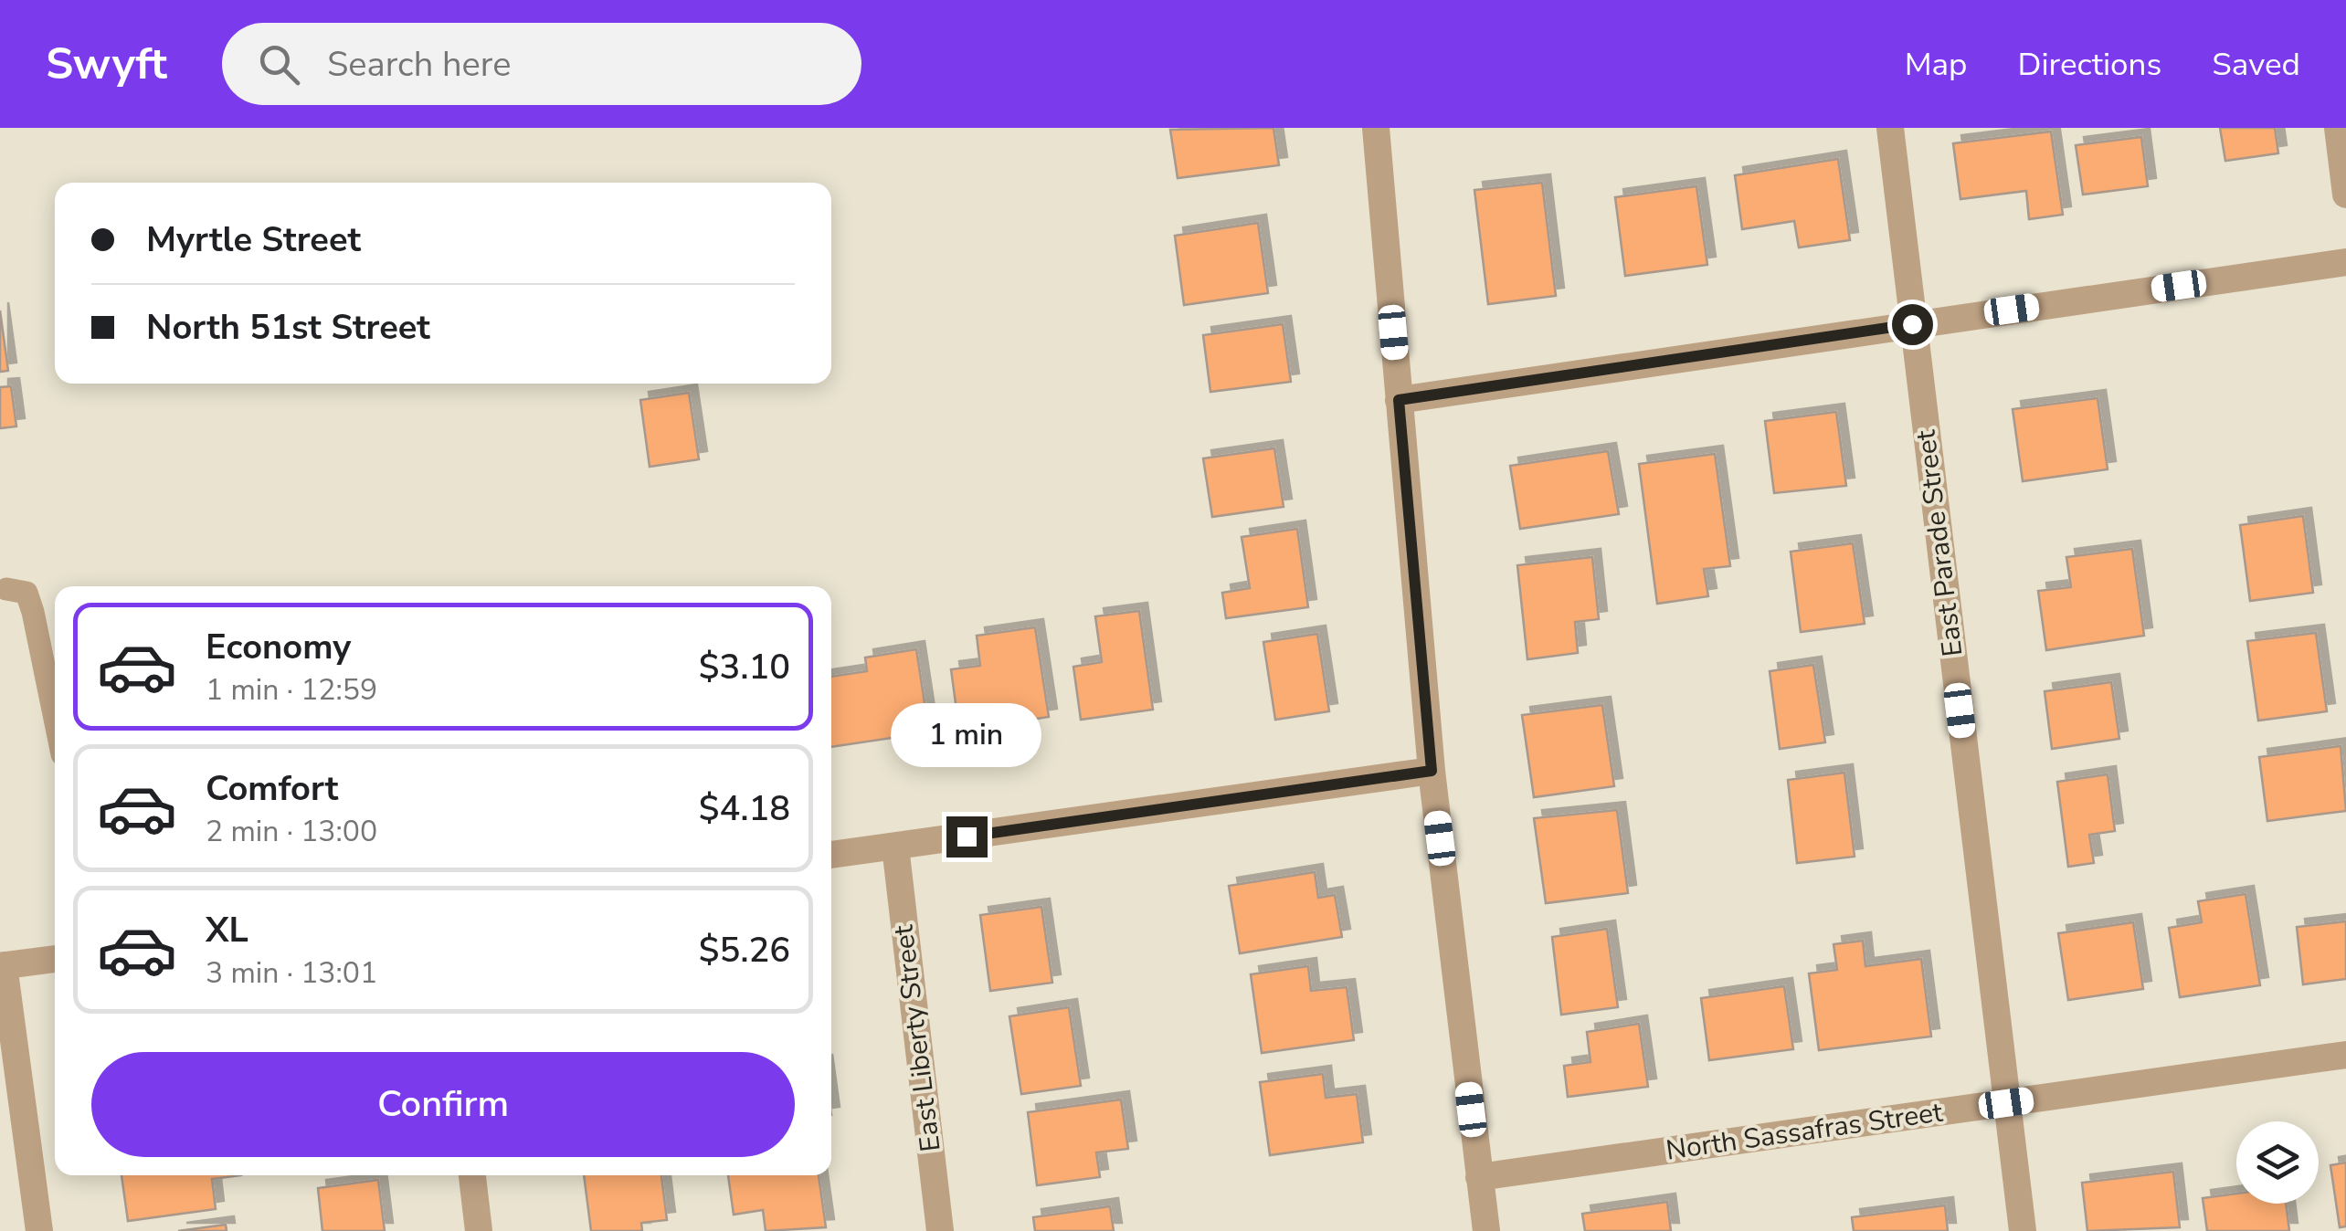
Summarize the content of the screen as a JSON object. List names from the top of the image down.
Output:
{
  "streets": {
    "street": ["East Parade Street", "East Liberty Street", "North Sassafras Street"]
  },
  "crossings": [
    ["East Parade Street", "North Sassafras Street"]
  ],
  "page": {
    "header": "Swyft",
    "search": "Search here",
    "nav": ["Map", "Directions", "Saved"],
    "banner": ["Myrtle Street", "North 51st Street"],
    "list": [
      {
        "name": "Economy",
        "note": "1 min · 12:59",
        "value": "$3.10"
      },
      {
        "name": "Comfort",
        "note": "2 min · 13:00",
        "value": "$4.18"
      },
      {
        "name": "XL",
        "note": "3 min · 13:01",
        "value": "$5.26"
      }
    ],
    "bubble": "1 min",
    "buttons": "Confirm"
  }
}
